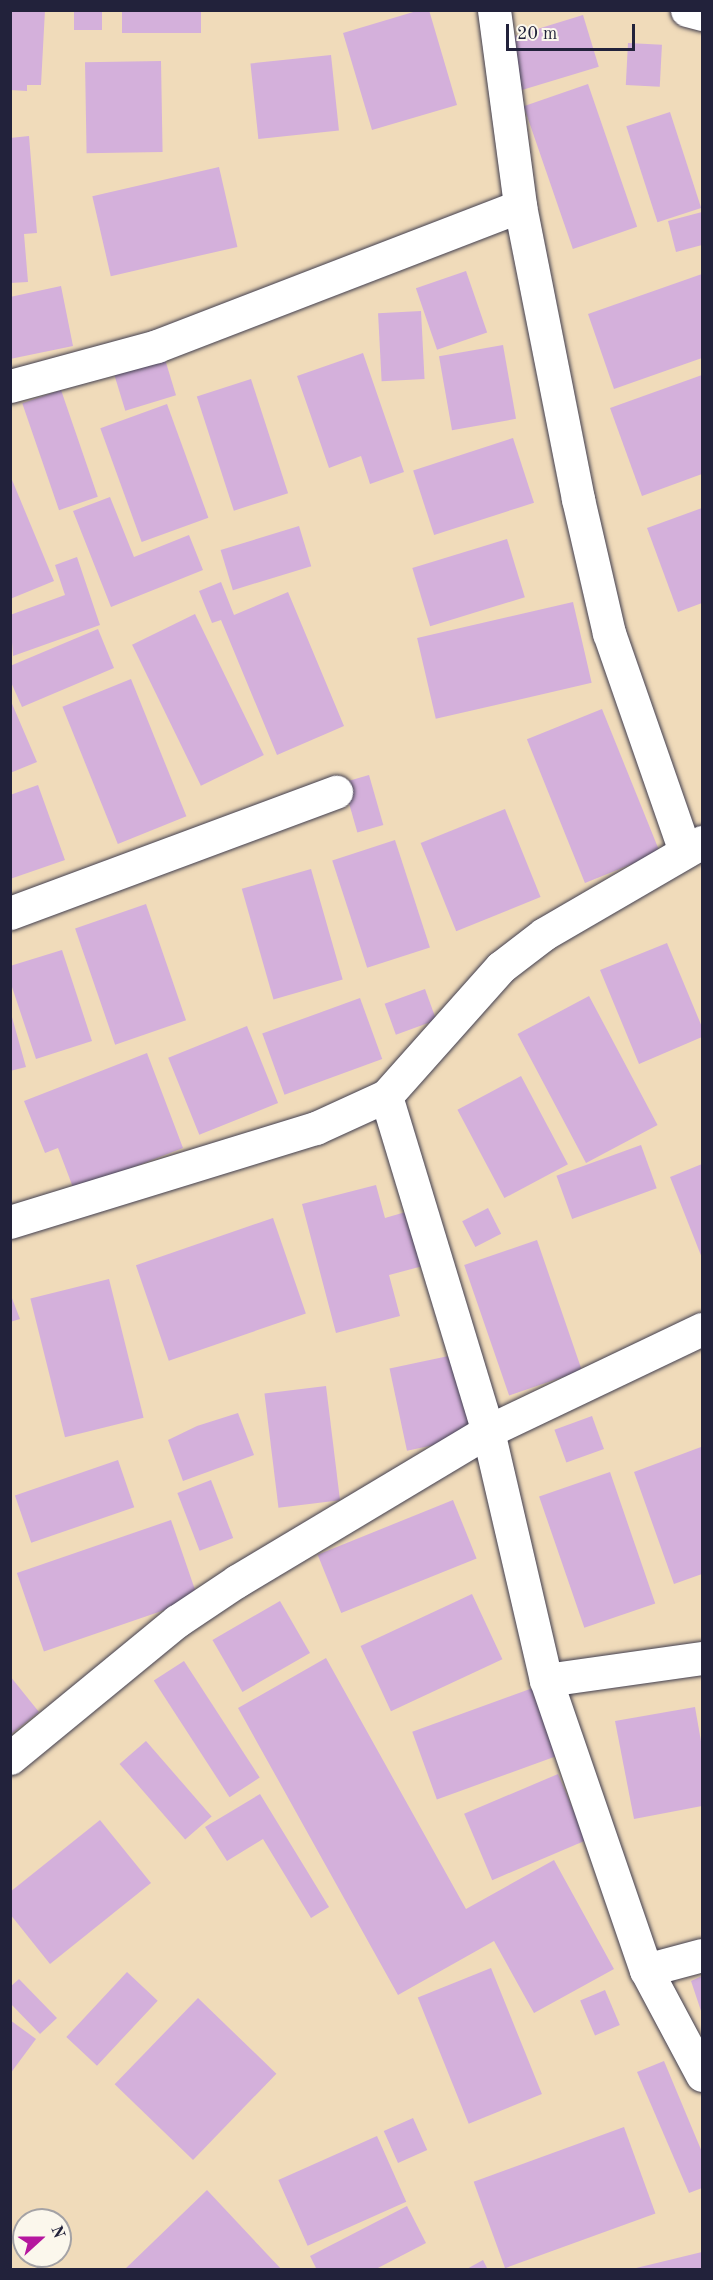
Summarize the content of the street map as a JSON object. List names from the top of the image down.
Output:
{
  "scale_bar": "20 m",
  "north": "right"
}
